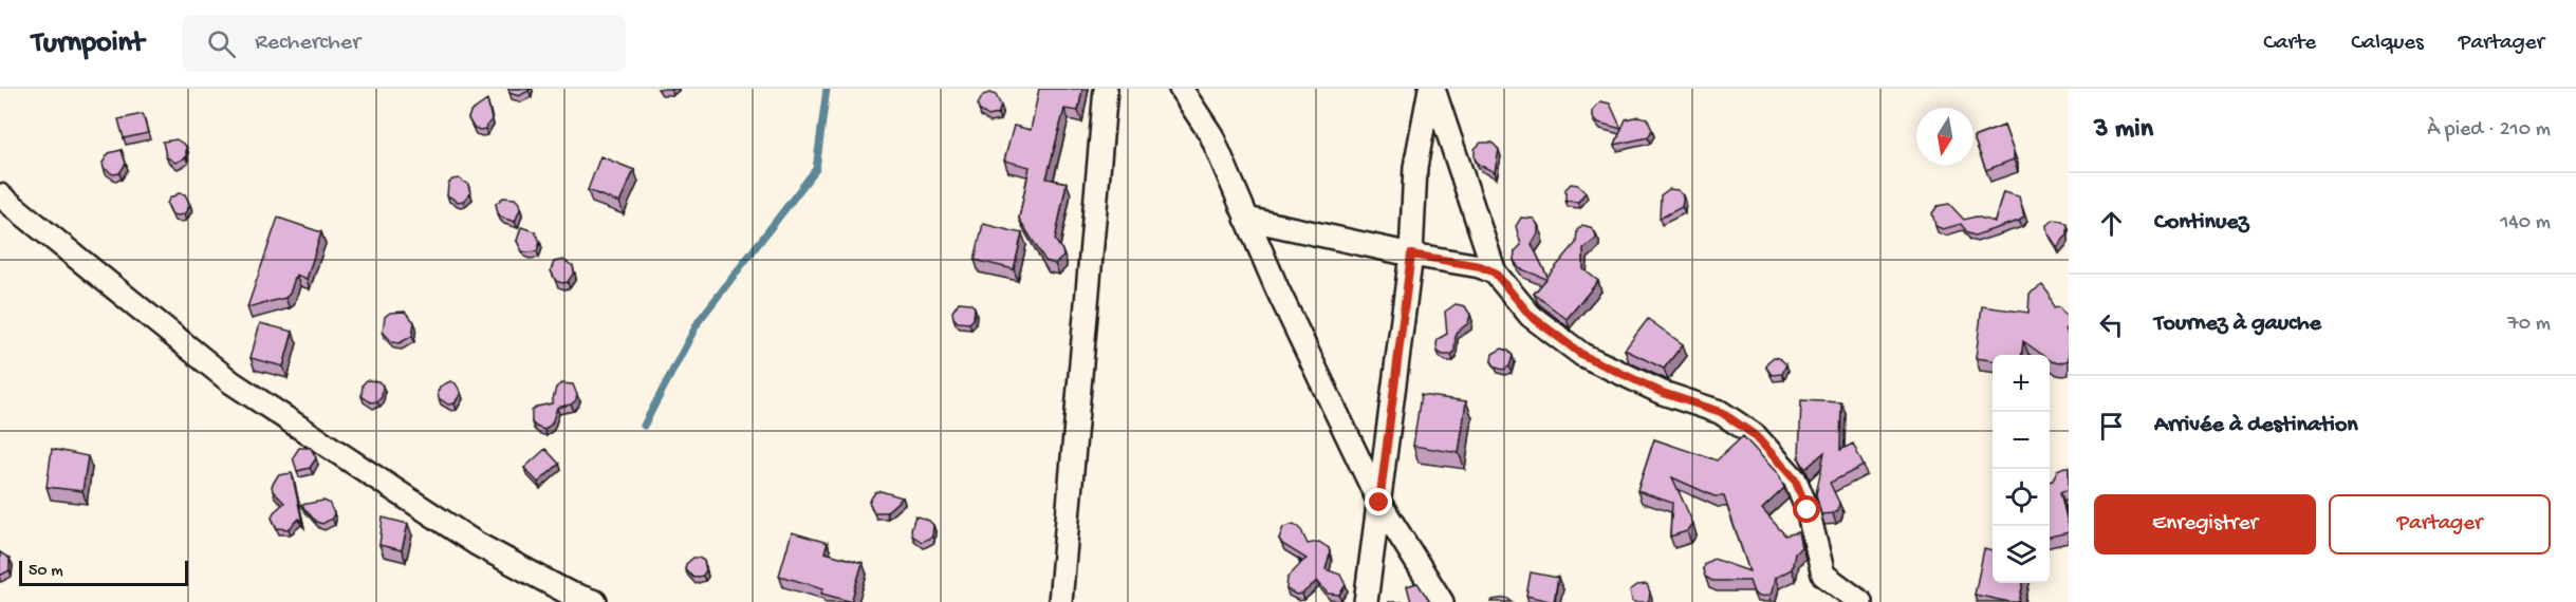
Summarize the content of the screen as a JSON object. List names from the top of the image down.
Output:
{
  "scale_bar": "50 m",
  "north": "bottom",
  "page": {
    "header": "Turnpoint",
    "search": "Rechercher",
    "nav": ["Carte", "Calques", "Partager"],
    "heading": ["3 min", "À pied · 210 m"],
    "list": [
      ["Continuez", "140 m"],
      ["Tournez à gauche", "70 m"],
      "Arrivée à destination"
    ],
    "map_buttons": ["+", "−"],
    "buttons": ["Enregistrer", "Partager"],
    "scale": "50 m"
  }
}
